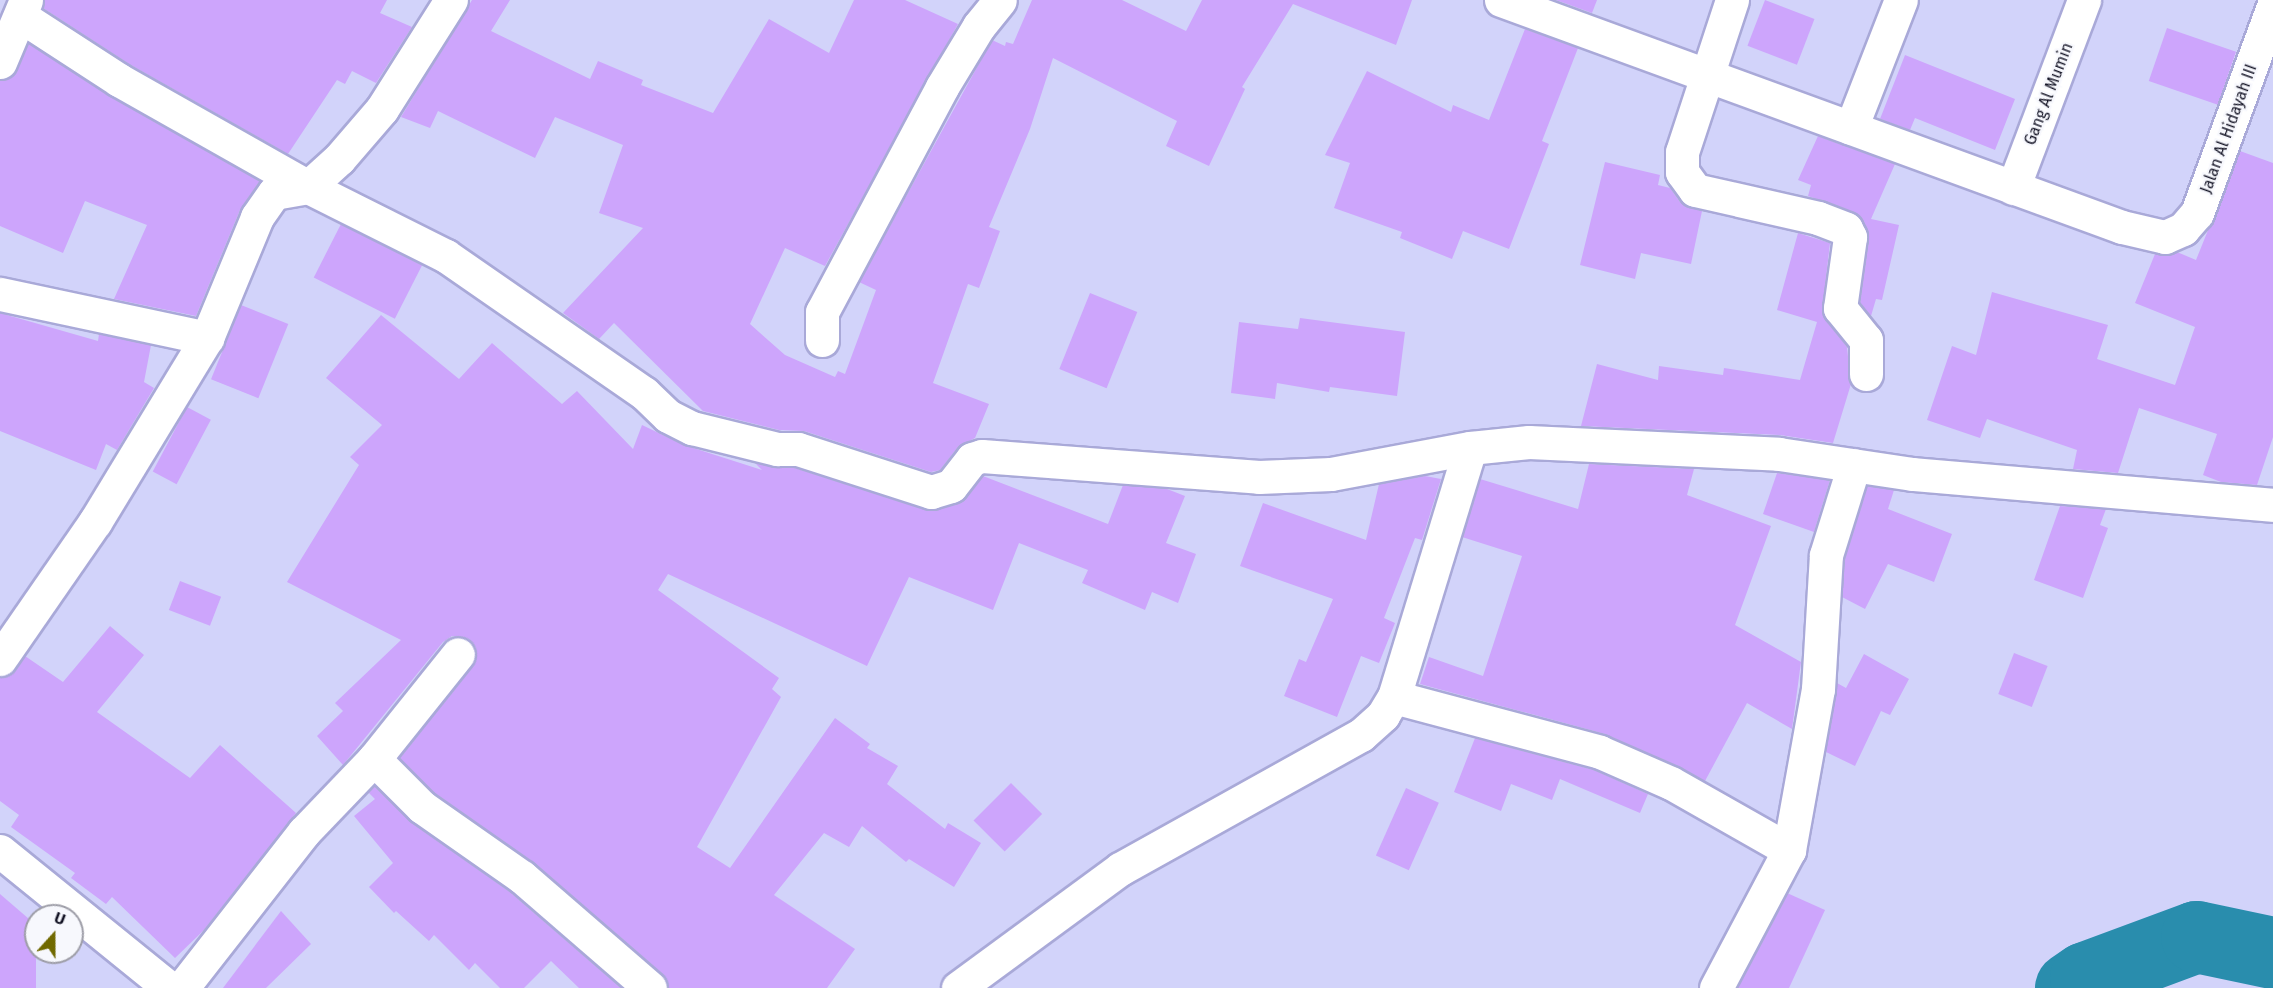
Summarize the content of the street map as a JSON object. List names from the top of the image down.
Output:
{
  "streets": {
    "street": ["Gang Al Mumin", "Jalan Al Hidayah III"]
  },
  "crossings": [
    ["Gang Al Mumin", "Jalan Al Hidayah III"]
  ],
  "north": "top"
}
